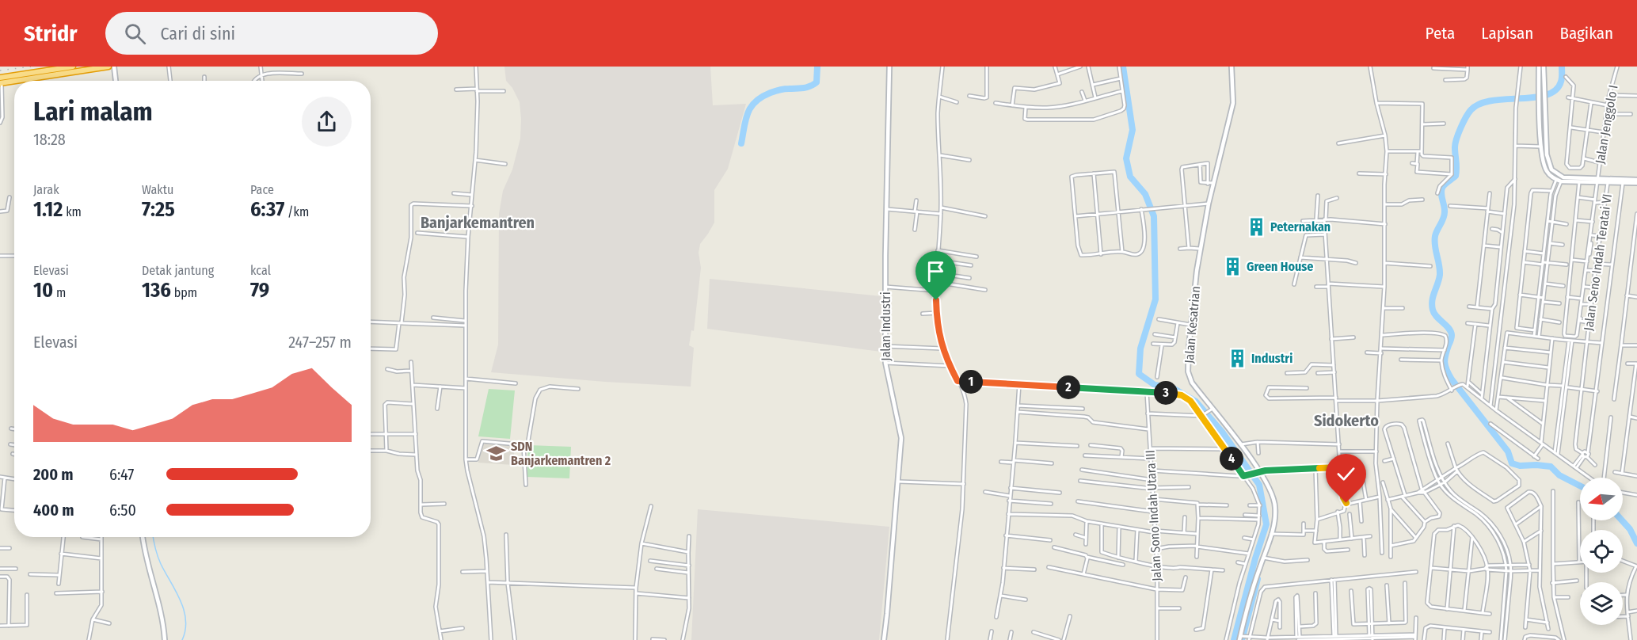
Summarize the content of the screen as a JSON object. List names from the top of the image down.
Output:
{
  "streets": {
    "street": [
      "Jalan Jenggolo I",
      "Jalan Seno Indah Teratai VI",
      "Jalan Kesatrian",
      "Jalan Industri",
      "Jalan Sono Indah Utara III"
    ]
  },
  "districts": ["Banjarkemantren", "Sidokerto"],
  "places": {
    "building": ["Peternakan", "Green House", "Industri"],
    "school or university": ["SDN Banjarkemantren 2"]
  },
  "north": "left",
  "page": {
    "header": "Stridr",
    "search": "Cari di sini",
    "nav": ["Peta", "Lapisan", "Bagikan"],
    "heading": ["Lari malam", "18:28"],
    "stats": [
      ["Jarak", "1.12 km"],
      ["Waktu", "7:25"],
      ["Pace", "6:37 /km"],
      ["Elevasi", "10 m"],
      ["Detak jantung", "136 bpm"],
      ["kcal", "79"]
    ],
    "chart": ["Elevasi", "247–257 m"],
    "pins": [
      "1",
      "2",
      "3",
      "4"
    ],
    "list": [
      {
        "name": "200 m",
        "note": "6:47"
      },
      {
        "name": "400 m",
        "note": "6:50"
      }
    ]
  }
}
